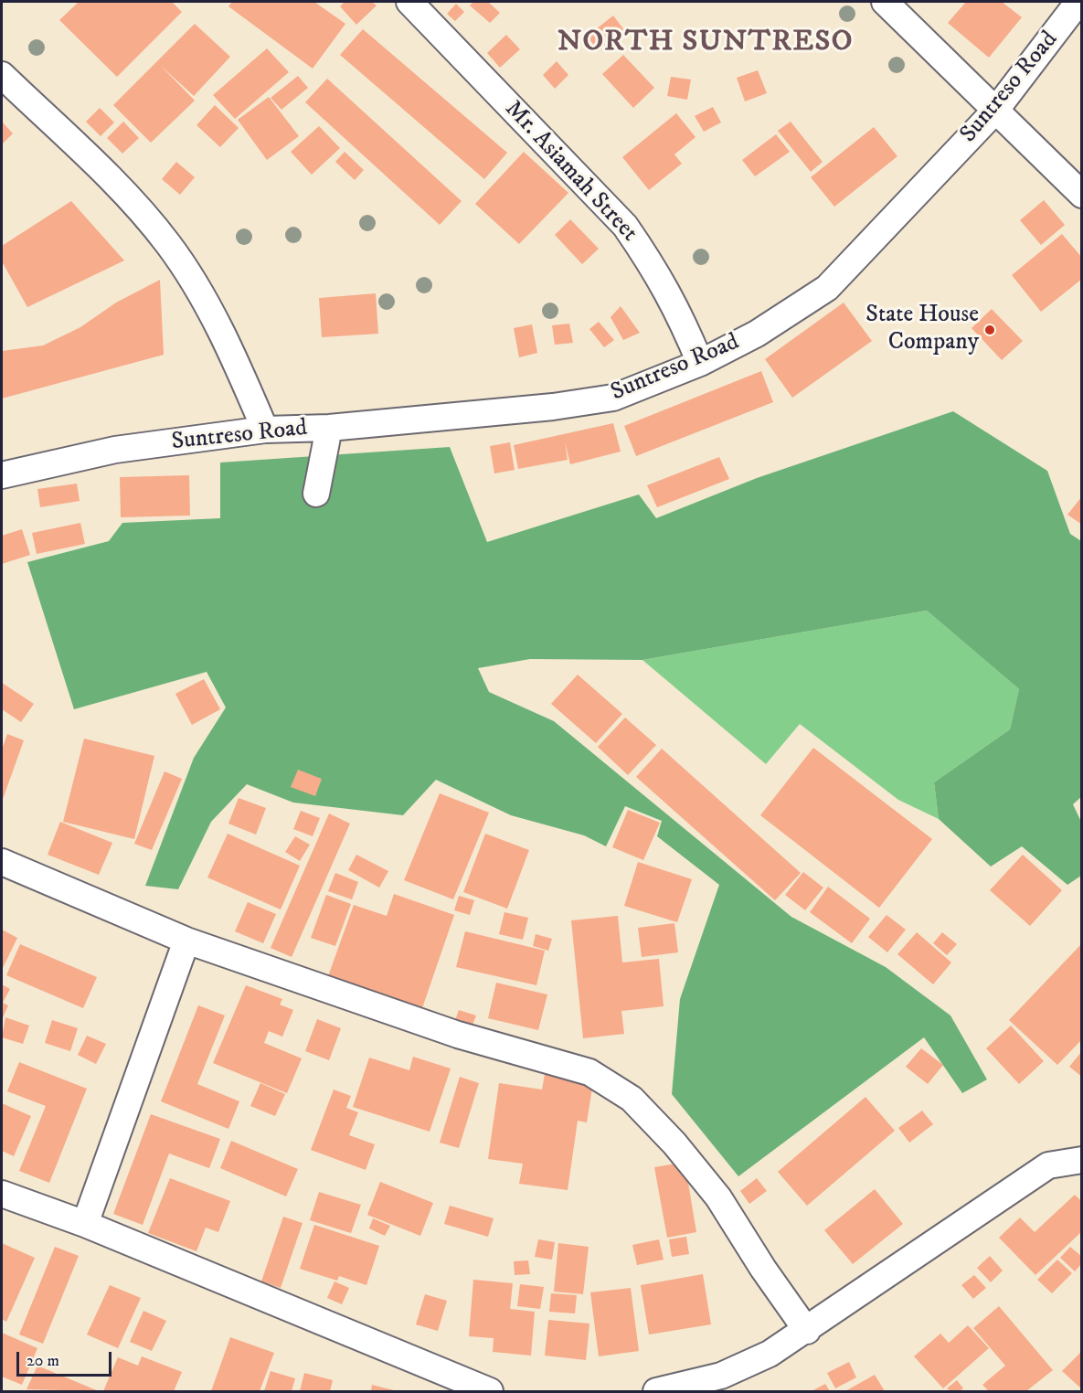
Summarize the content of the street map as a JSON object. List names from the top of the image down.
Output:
{
  "streets": {
    "street": ["Suntreso Road", "Mr. Asiamah Street"]
  },
  "crossings": [
    ["Suntreso Road", "Mr. Asiamah Street"]
  ],
  "districts": ["NORTH SUNTRESO"],
  "places": ["State House Company"],
  "scale_bar": "20 m"
}
